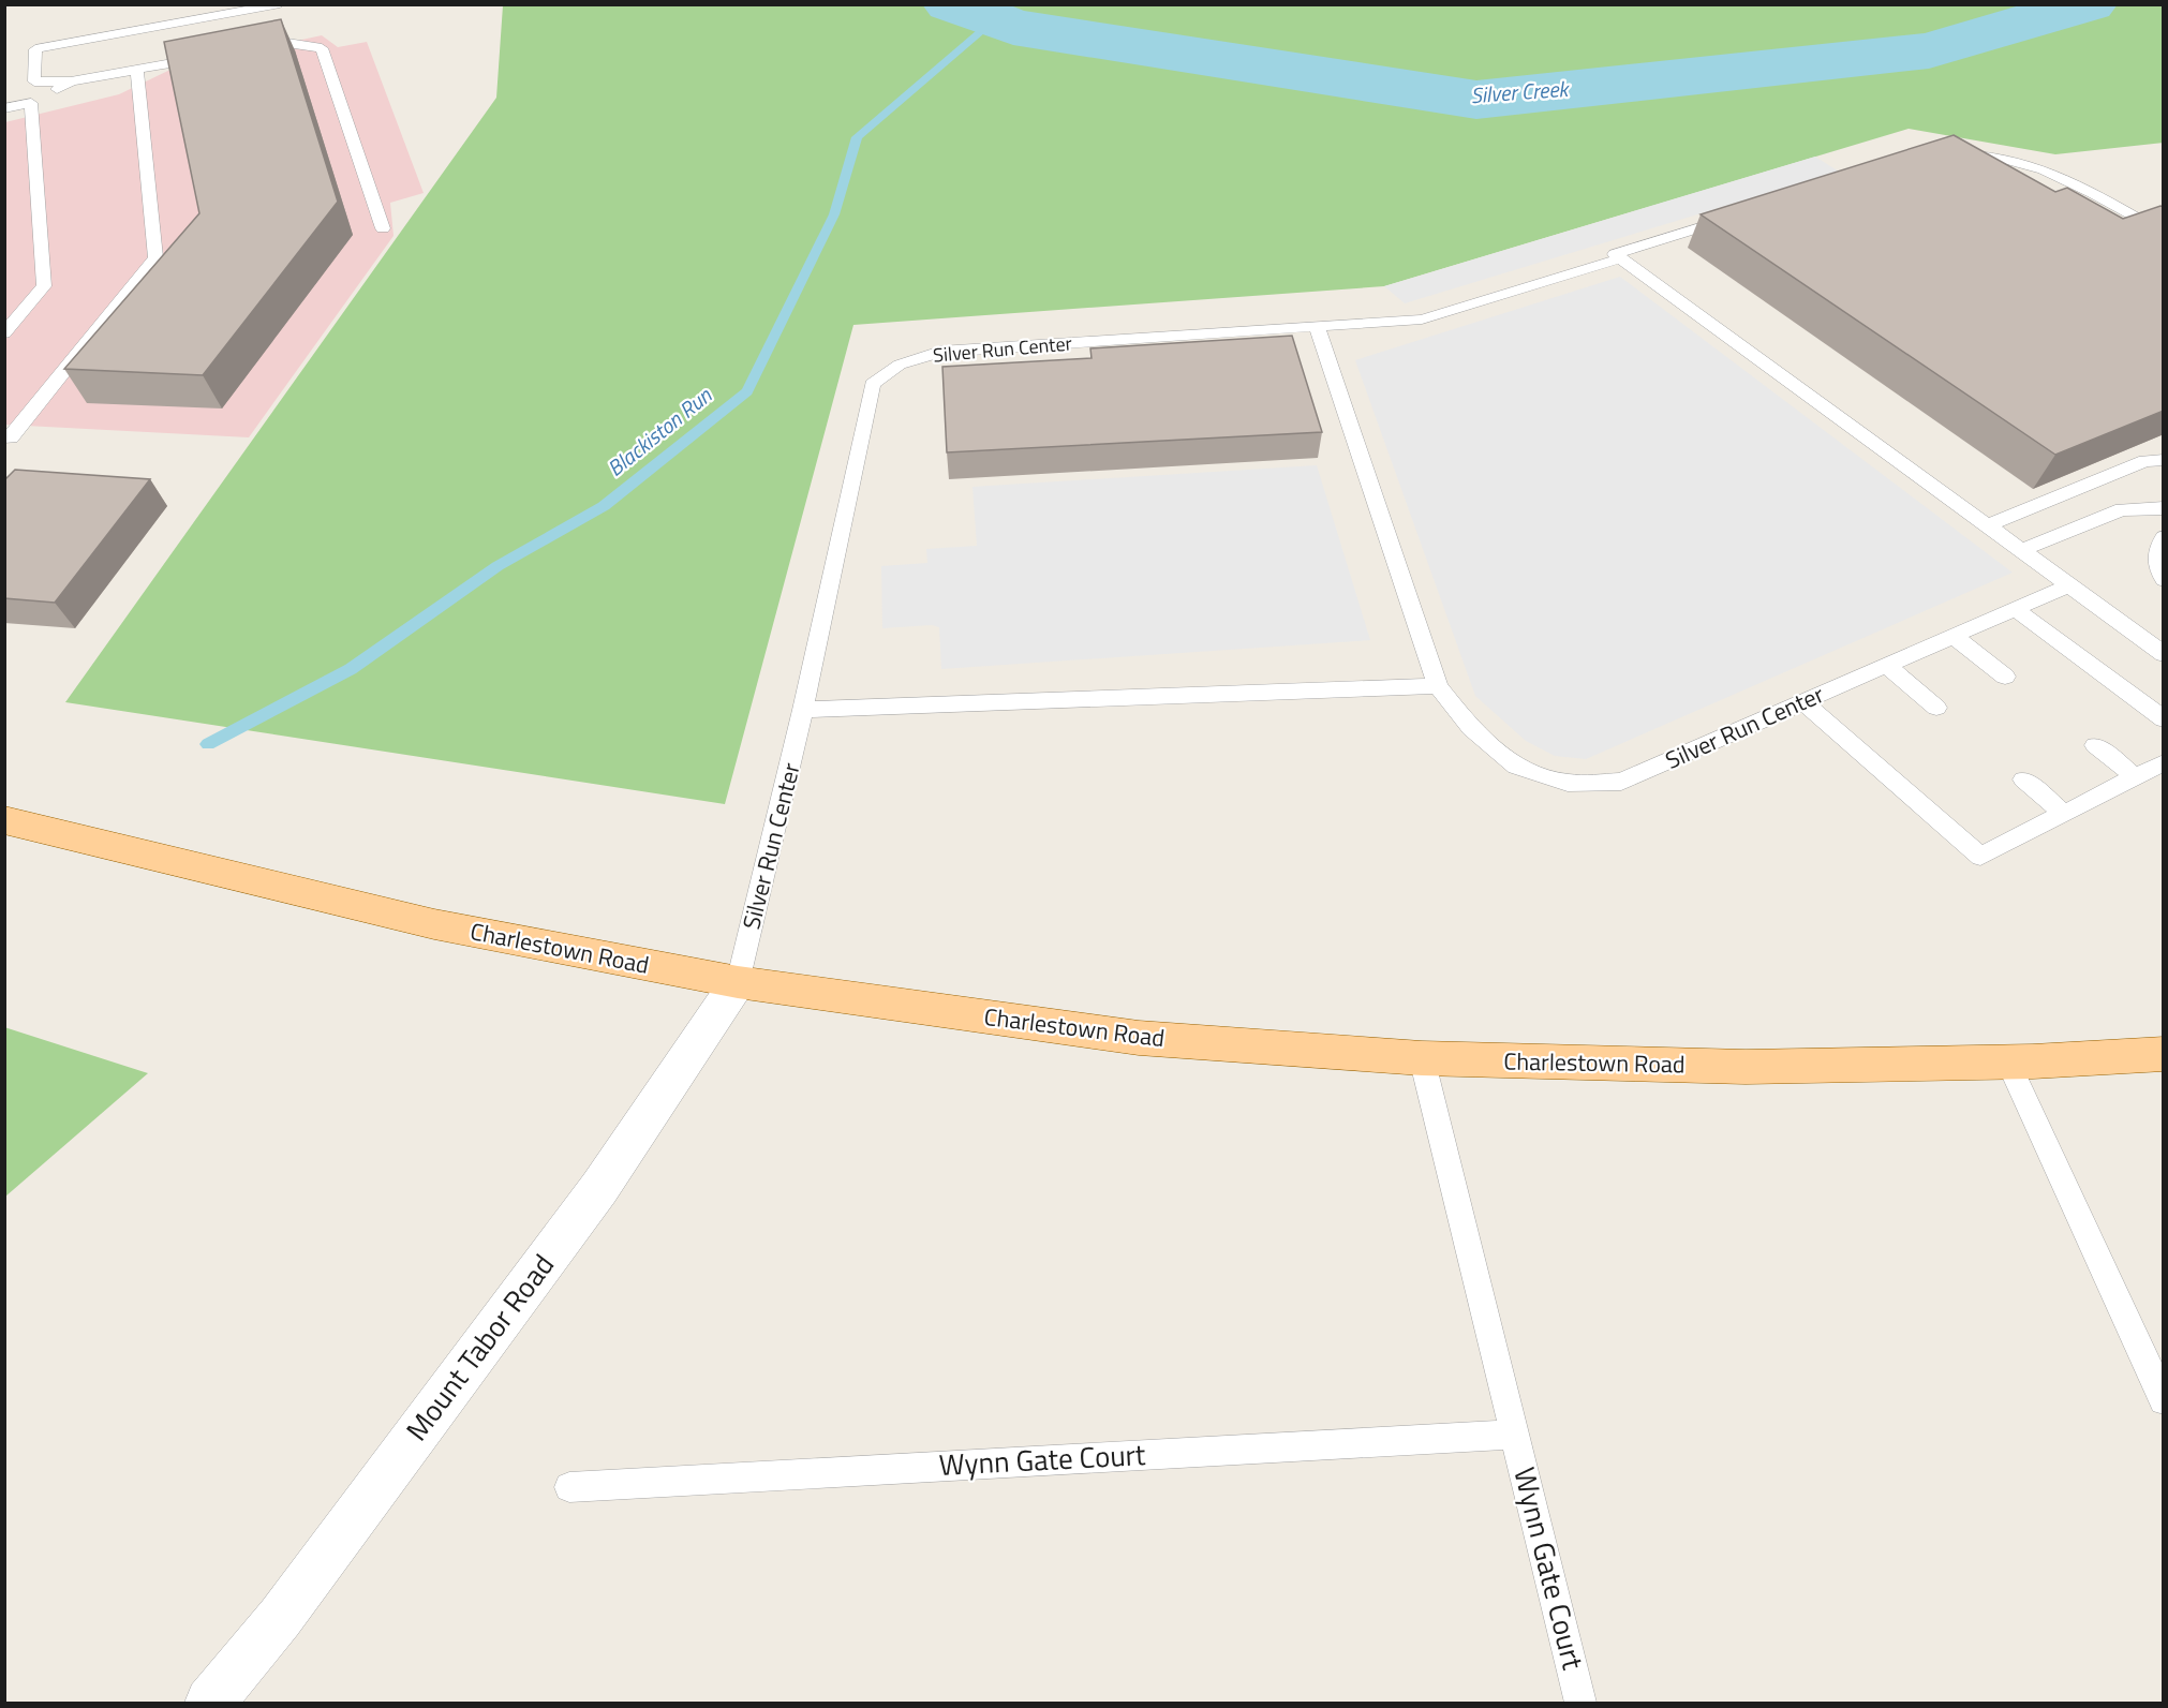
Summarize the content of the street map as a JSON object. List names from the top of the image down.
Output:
{
  "streets": {
    "main road": ["Charlestown Road"],
    "street": ["Mount Tabor Road"],
    "lane": ["Silver Run Center", "Wynn Gate Court"]
  },
  "crossings": [
    ["Silver Run Center", "Charlestown Road"],
    ["Silver Run Center", "Mount Tabor Road"],
    ["Charlestown Road", "Mount Tabor Road"],
    ["Charlestown Road", "Wynn Gate Court"]
  ],
  "water": ["Silver Creek", "Blackiston Run"]
}
